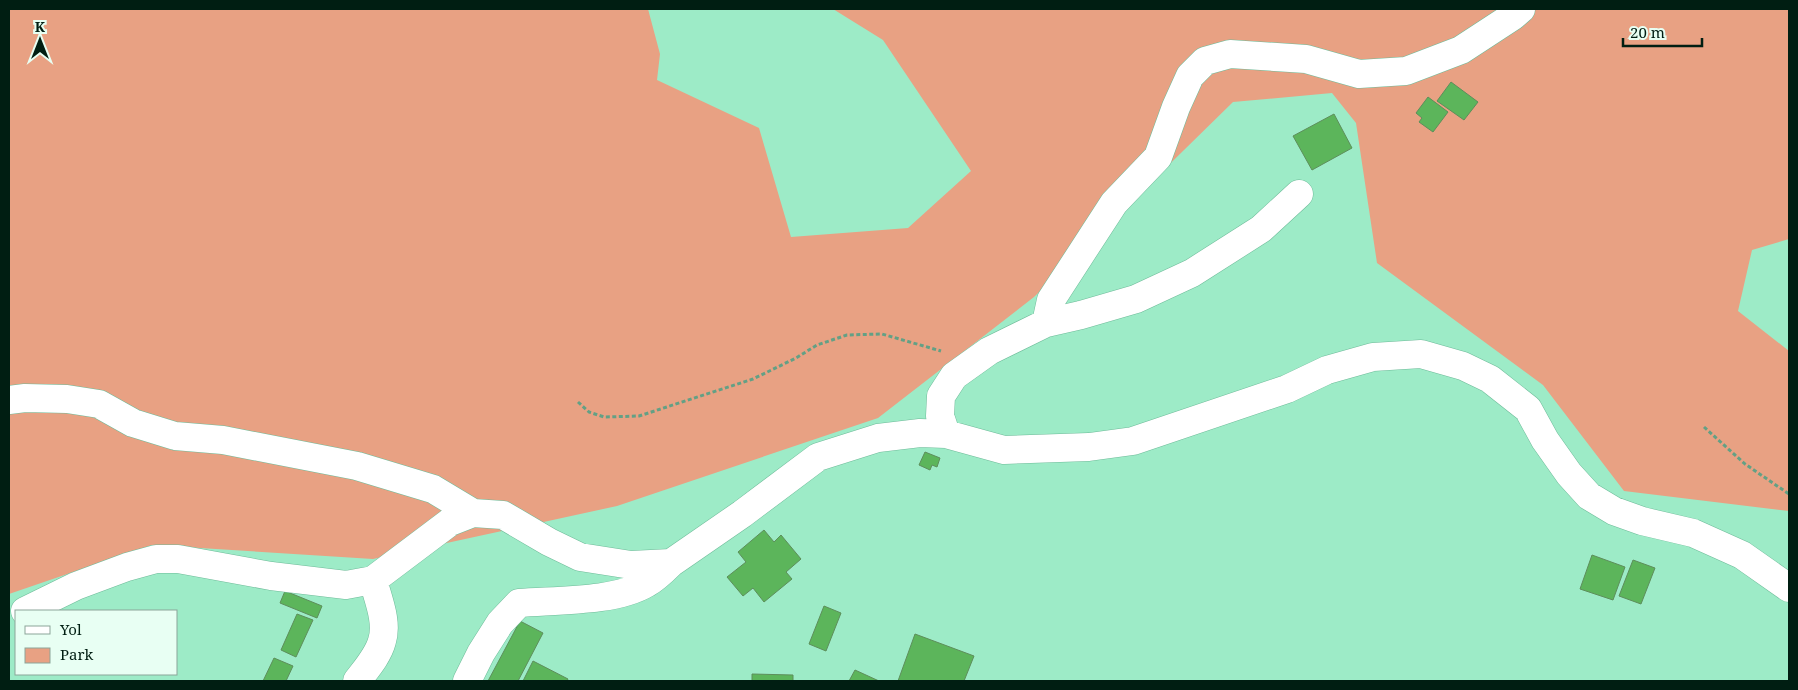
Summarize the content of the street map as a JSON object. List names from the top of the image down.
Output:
{
  "legend": ["Yol", "Park"],
  "scale_bar": "20 m",
  "north": "top"
}
